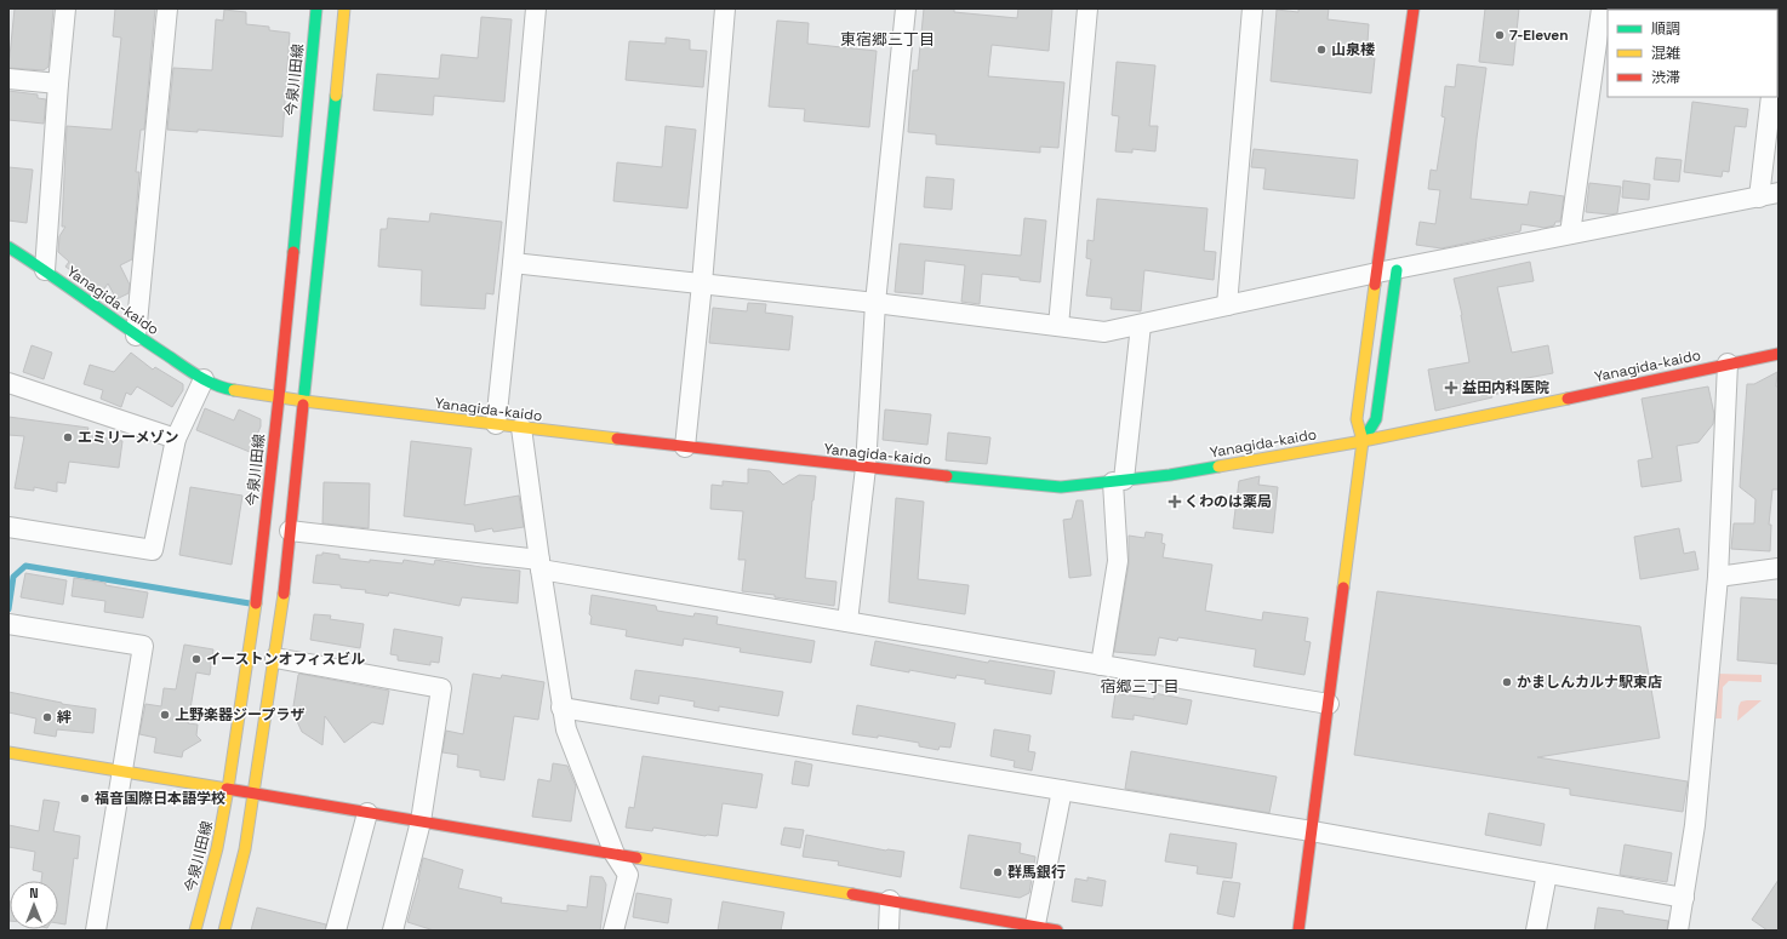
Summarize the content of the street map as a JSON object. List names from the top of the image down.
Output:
{
  "streets": {
    "street": ["今泉川田線", "Yanagida-kaido"]
  },
  "crossings": [
    ["今泉川田線", "Yanagida-kaido"]
  ],
  "districts": ["東宿郷三丁目", "宿郷三丁目"],
  "places": {
    "other": [
      "7-Eleven",
      "山泉楼",
      "エミリーメゾン",
      "イーストンオフィスビル",
      "かましんカルナ駅東店",
      "上野楽器ジープラザ",
      "絆",
      "福音国際日本語学校",
      "群馬銀行"
    ],
    "health": ["益田内科医院", "くわのは薬局"]
  },
  "legend": ["順調", "混雑", "渋滞"],
  "north": "top"
}
